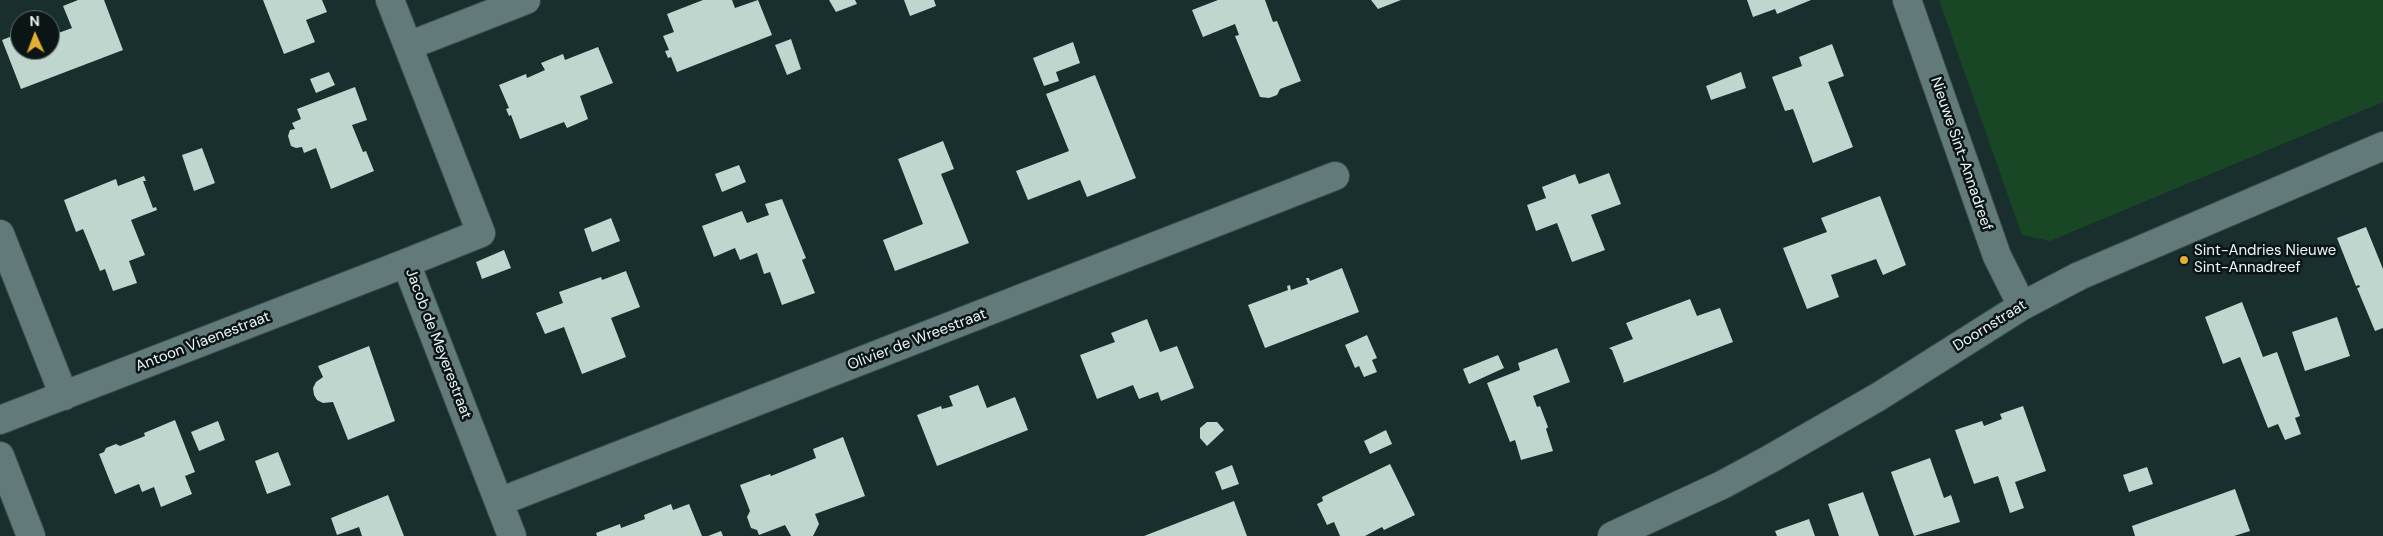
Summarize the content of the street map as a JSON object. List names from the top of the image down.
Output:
{
  "streets": {
    "street": [
      "Nieuwe Sint-Annadreef",
      "Doornstraat",
      "Olivier de Wreestraat",
      "Antoon Viaenestraat",
      "Jacob de Meyerestraat"
    ]
  },
  "crossings": [
    ["Nieuwe Sint-Annadreef", "Doornstraat"],
    ["Olivier de Wreestraat", "Jacob de Meyerestraat"],
    ["Antoon Viaenestraat", "Jacob de Meyerestraat"]
  ],
  "places": ["Sint-Andries Nieuwe Sint-Annadreef"],
  "north": "top"
}
